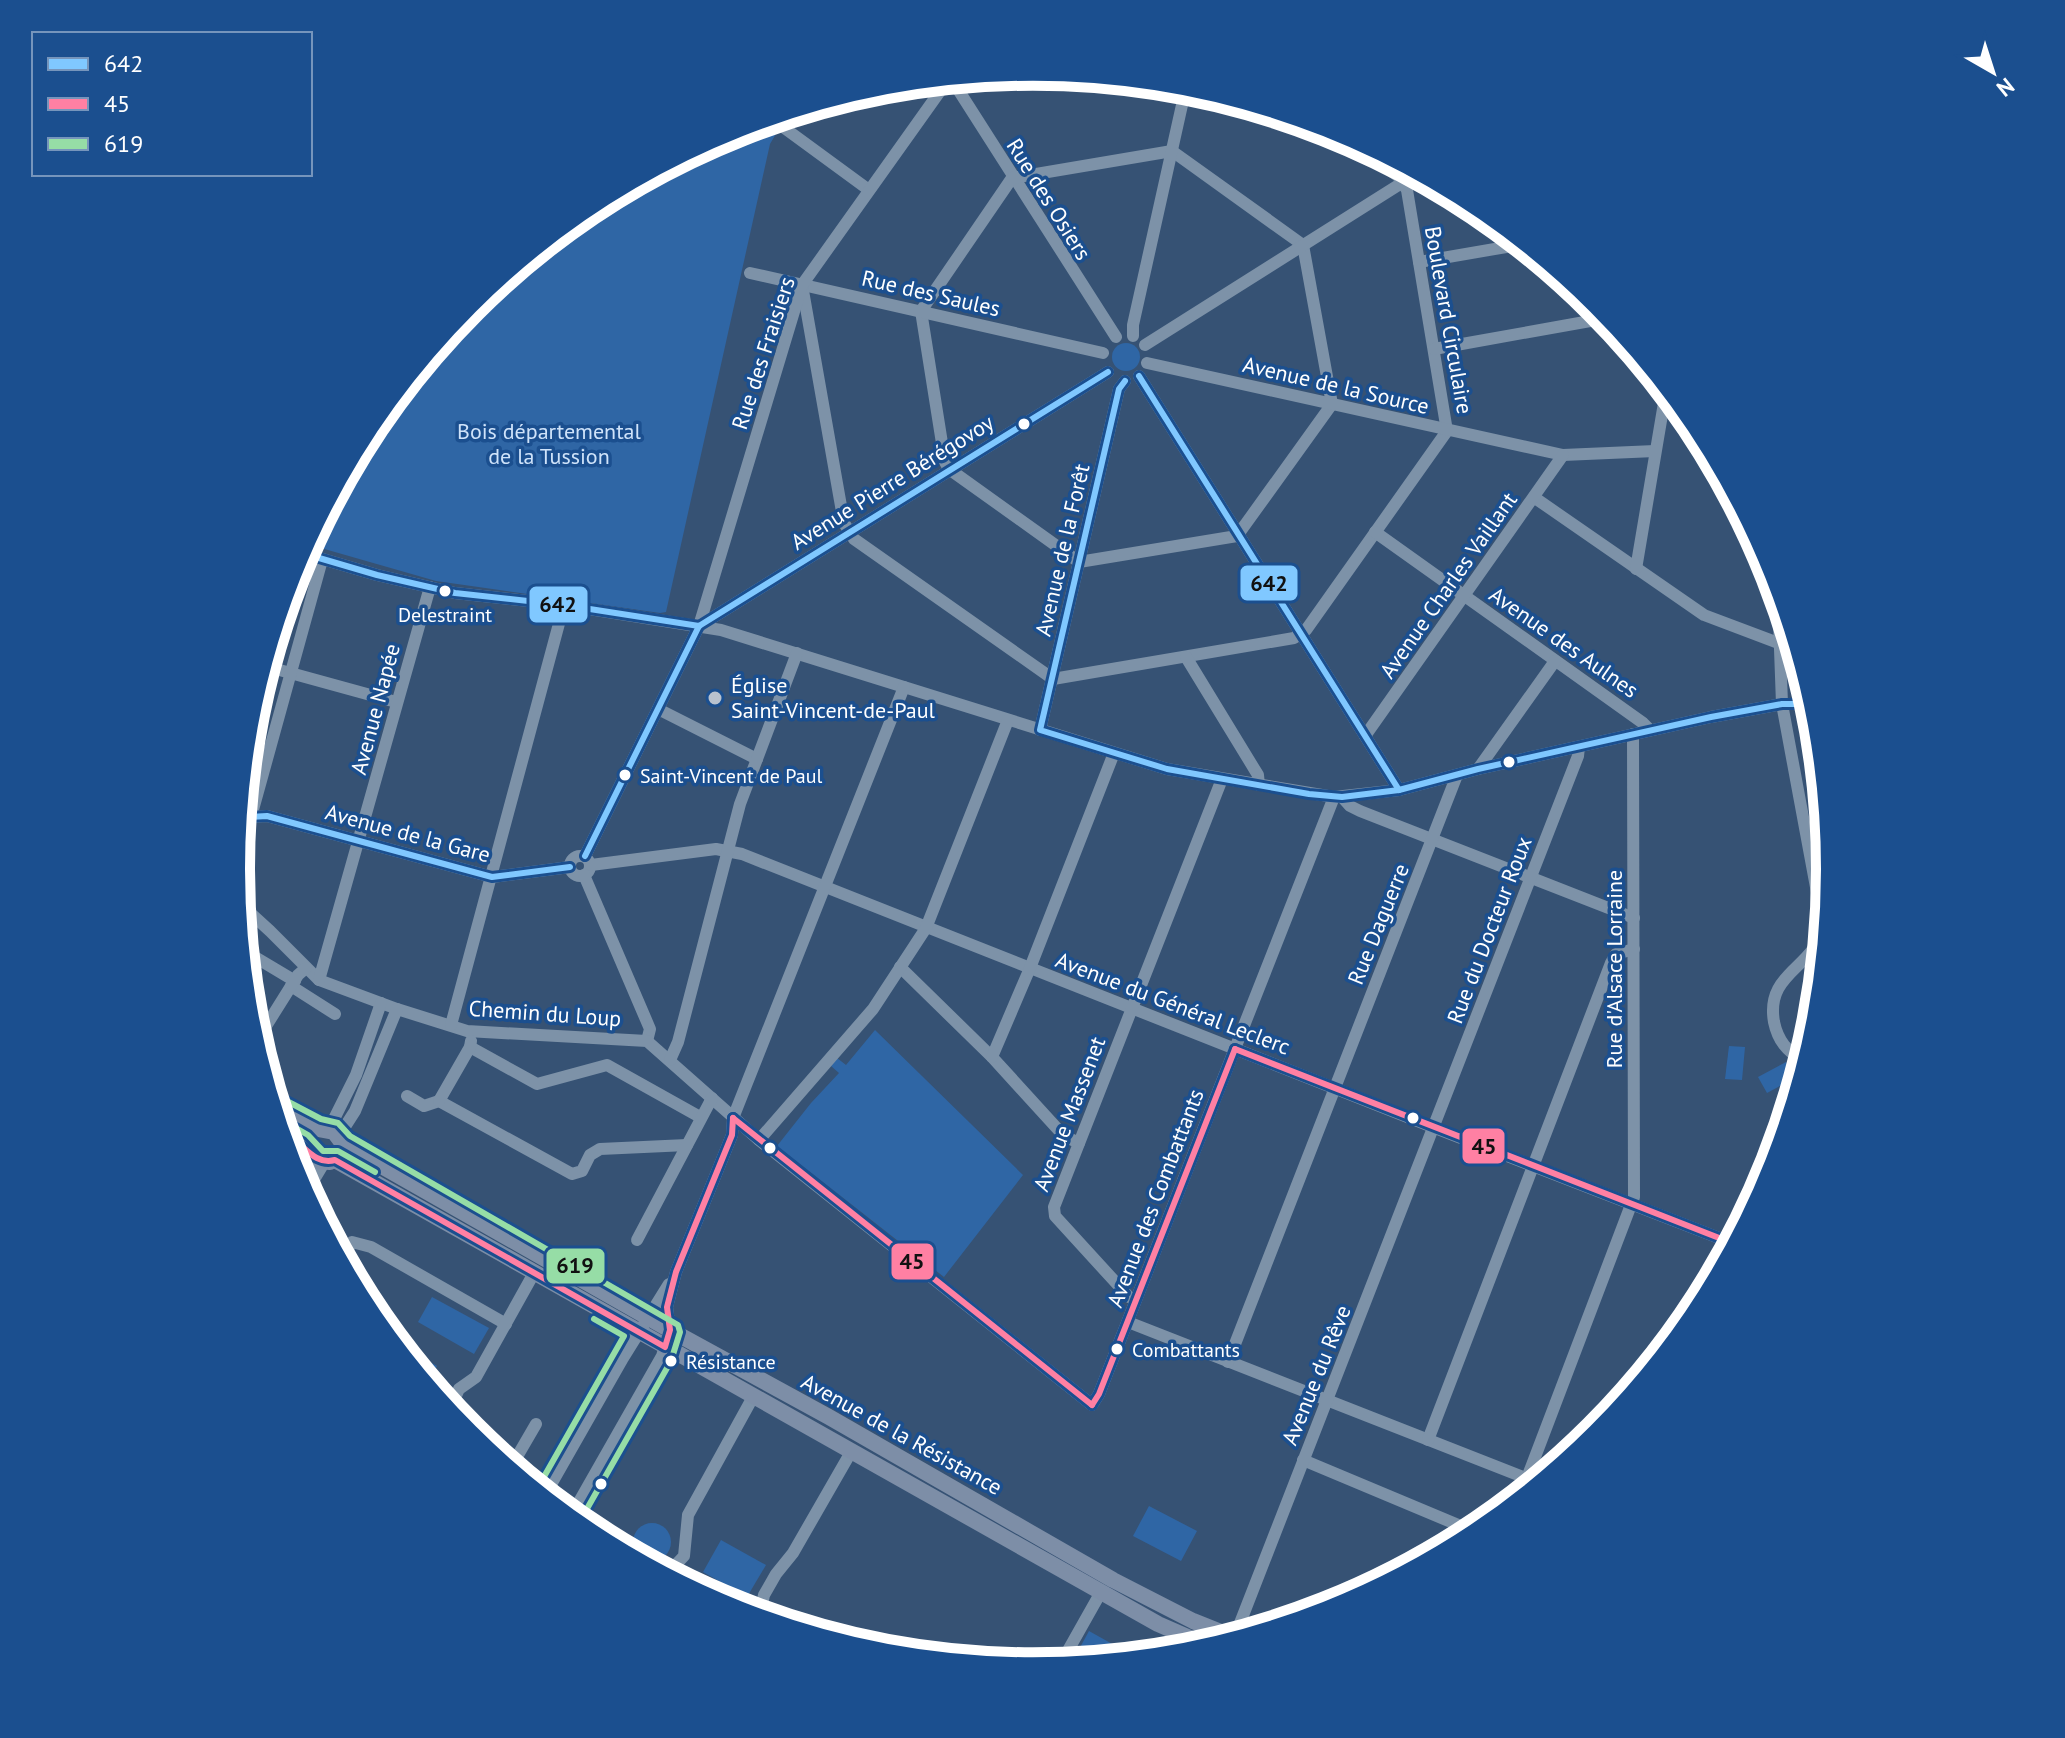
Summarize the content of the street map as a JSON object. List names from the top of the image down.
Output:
{
  "streets": {
    "main road": ["Avenue de la Résistance"],
    "street": [
      "Rue des Osiers",
      "Rue des Saules",
      "Boulevard Circulaire",
      "Rue des Fraisiers",
      "Avenue de la Source",
      "Avenue Pierre Bérégovoy",
      "Avenue de la Forêt",
      "Avenue Charles Vaillant",
      "Avenue des Aulnes",
      "Avenue Napée",
      "Avenue de la Gare",
      "Rue Daguerre",
      "Rue du Docteur Roux",
      "Rue d'Alsace Lorraine",
      "Avenue du Général Leclerc",
      "Chemin du Loup",
      "Avenue Massenet",
      "Avenue des Combattants",
      "Avenue du Rêve"
    ]
  },
  "crossings": [
    ["Rue des Osiers", "Rue des Saules"],
    ["Rue des Osiers", "Avenue de la Source"],
    ["Rue des Osiers", "Avenue Pierre Bérégovoy"],
    ["Rue des Osiers", "Avenue de la Forêt"],
    ["Rue des Saules", "Rue des Fraisiers"],
    ["Rue des Saules", "Avenue de la Source"],
    ["Rue des Saules", "Avenue Pierre Bérégovoy"],
    ["Rue des Saules", "Avenue de la Forêt"],
    ["Boulevard Circulaire", "Avenue de la Source"],
    ["Boulevard Circulaire", "Avenue des Aulnes"],
    ["Rue des Fraisiers", "Avenue Pierre Bérégovoy"],
    ["Rue des Fraisiers", "Avenue de la Gare"],
    ["Rue des Fraisiers", "Avenue du Général Leclerc"],
    ["Avenue de la Source", "Avenue Pierre Bérégovoy"],
    ["Avenue de la Source", "Avenue de la Forêt"],
    ["Avenue de la Source", "Avenue Charles Vaillant"],
    ["Avenue Pierre Bérégovoy", "Avenue de la Forêt"],
    ["Avenue Charles Vaillant", "Avenue des Aulnes"],
    ["Avenue Napée", "Avenue de la Gare"],
    ["Avenue Napée", "Chemin du Loup"],
    ["Avenue de la Gare", "Avenue du Général Leclerc"],
    ["Rue Daguerre", "Avenue du Général Leclerc"],
    ["Rue du Docteur Roux", "Avenue du Général Leclerc"],
    ["Rue du Docteur Roux", "Avenue du Rêve"],
    ["Rue d'Alsace Lorraine", "Avenue du Général Leclerc"],
    ["Avenue du Général Leclerc", "Avenue Massenet"],
    ["Avenue du Général Leclerc", "Avenue des Combattants"],
    ["Avenue du Général Leclerc", "Avenue du Rêve"],
    ["Chemin du Loup", "Avenue des Combattants"],
    ["Avenue Massenet", "Avenue des Combattants"]
  ],
  "parks": ["Bois départemental de la Tussion"],
  "places": [
    "Delestraint",
    "Église Saint-Vincent-de-Paul",
    "Saint-Vincent de Paul",
    "Combattants",
    "Résistance"
  ],
  "lines": ["transit line 642", "transit line 45", "transit line 619"],
  "legend": ["642", "45", "619"],
  "north": "bottom right"
}
